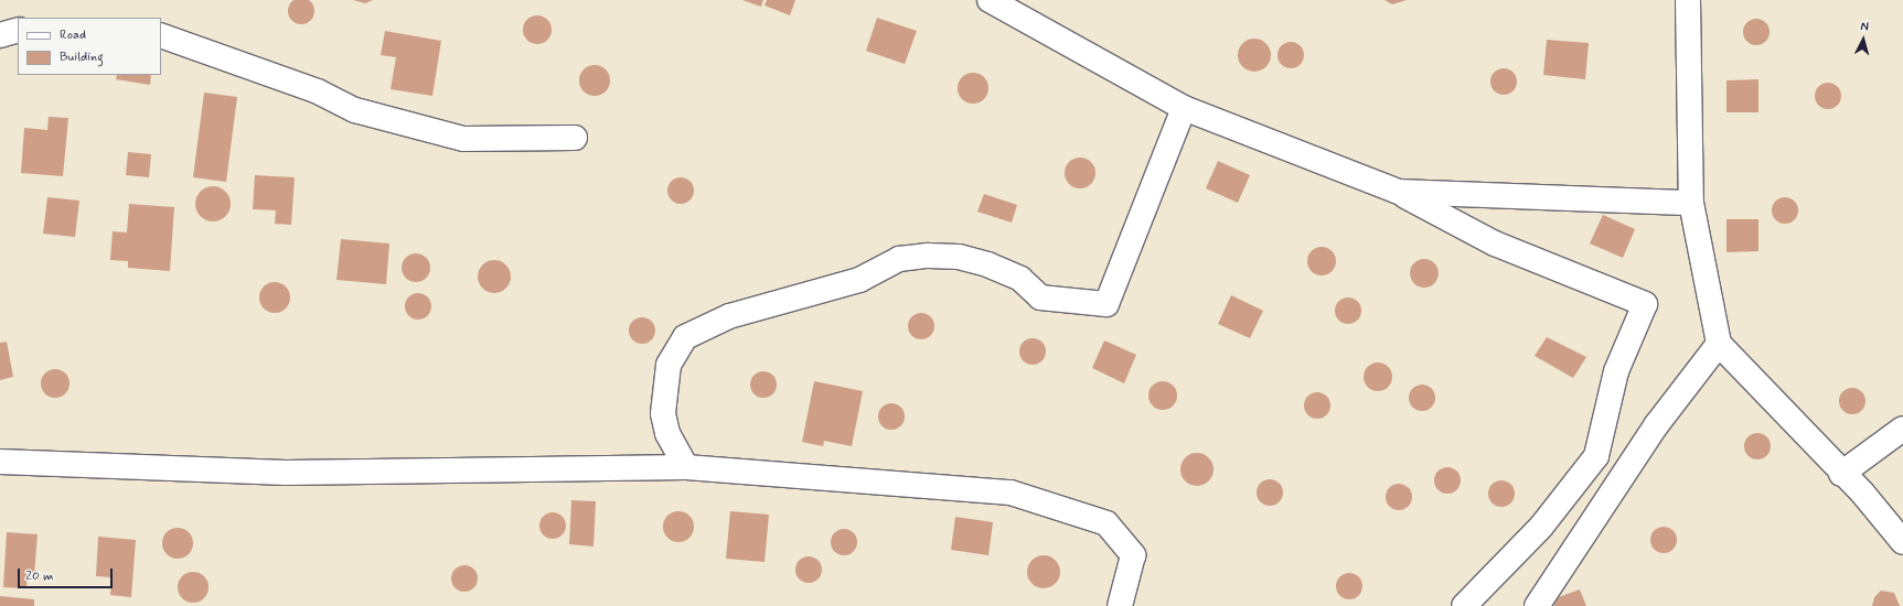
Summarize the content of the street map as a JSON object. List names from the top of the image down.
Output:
{
  "legend": ["Road", "Building"],
  "scale_bar": "20 m",
  "north": "top"
}
